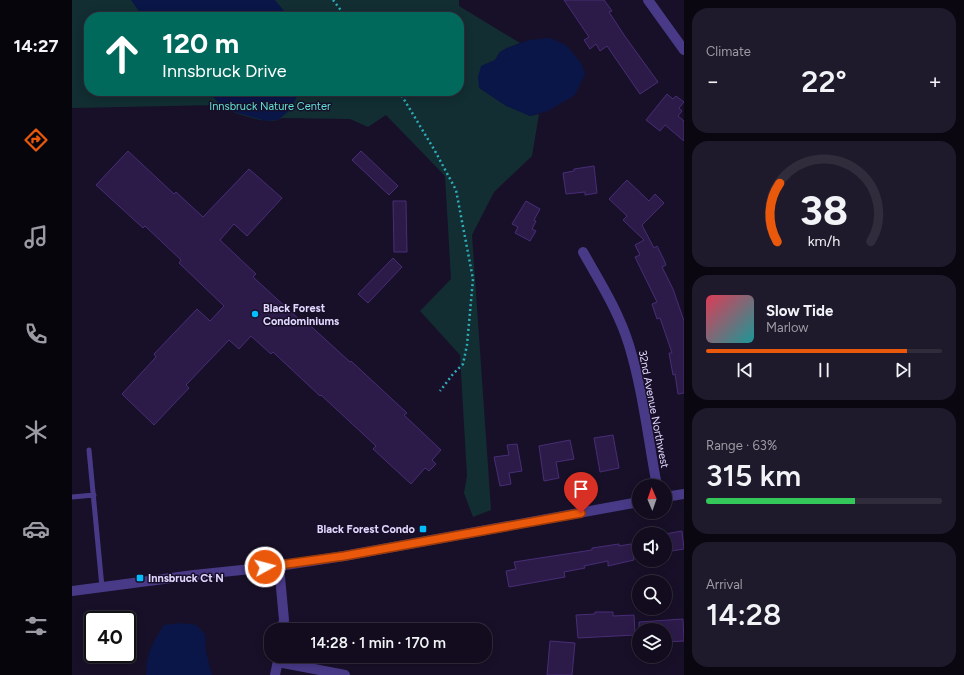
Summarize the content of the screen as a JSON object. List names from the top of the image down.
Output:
{
  "streets": {
    "street": ["32nd Avenue Northwest"]
  },
  "parks": ["Innsbruck Nature Center"],
  "places": {
    "other": ["Black Forest Condominiums"],
    "transit": ["Black Forest Condo", "Innsbruck Ct N"]
  },
  "north": "top",
  "page": {
    "tabs": "14:27",
    "tile": [
      "Climate",
      ["Range · 63%", "315 km"],
      ["Arrival", "14:28"]
    ],
    "turn": ["120 m", "Innsbruck Drive"],
    "heat": ["−", "22°", "+"],
    "song": ["Slow Tide", "Marlow"],
    "limit": "40",
    "trip": "14:28 · 1 min · 170 m",
    "gauge": ["38", "km/h"]
  }
}
